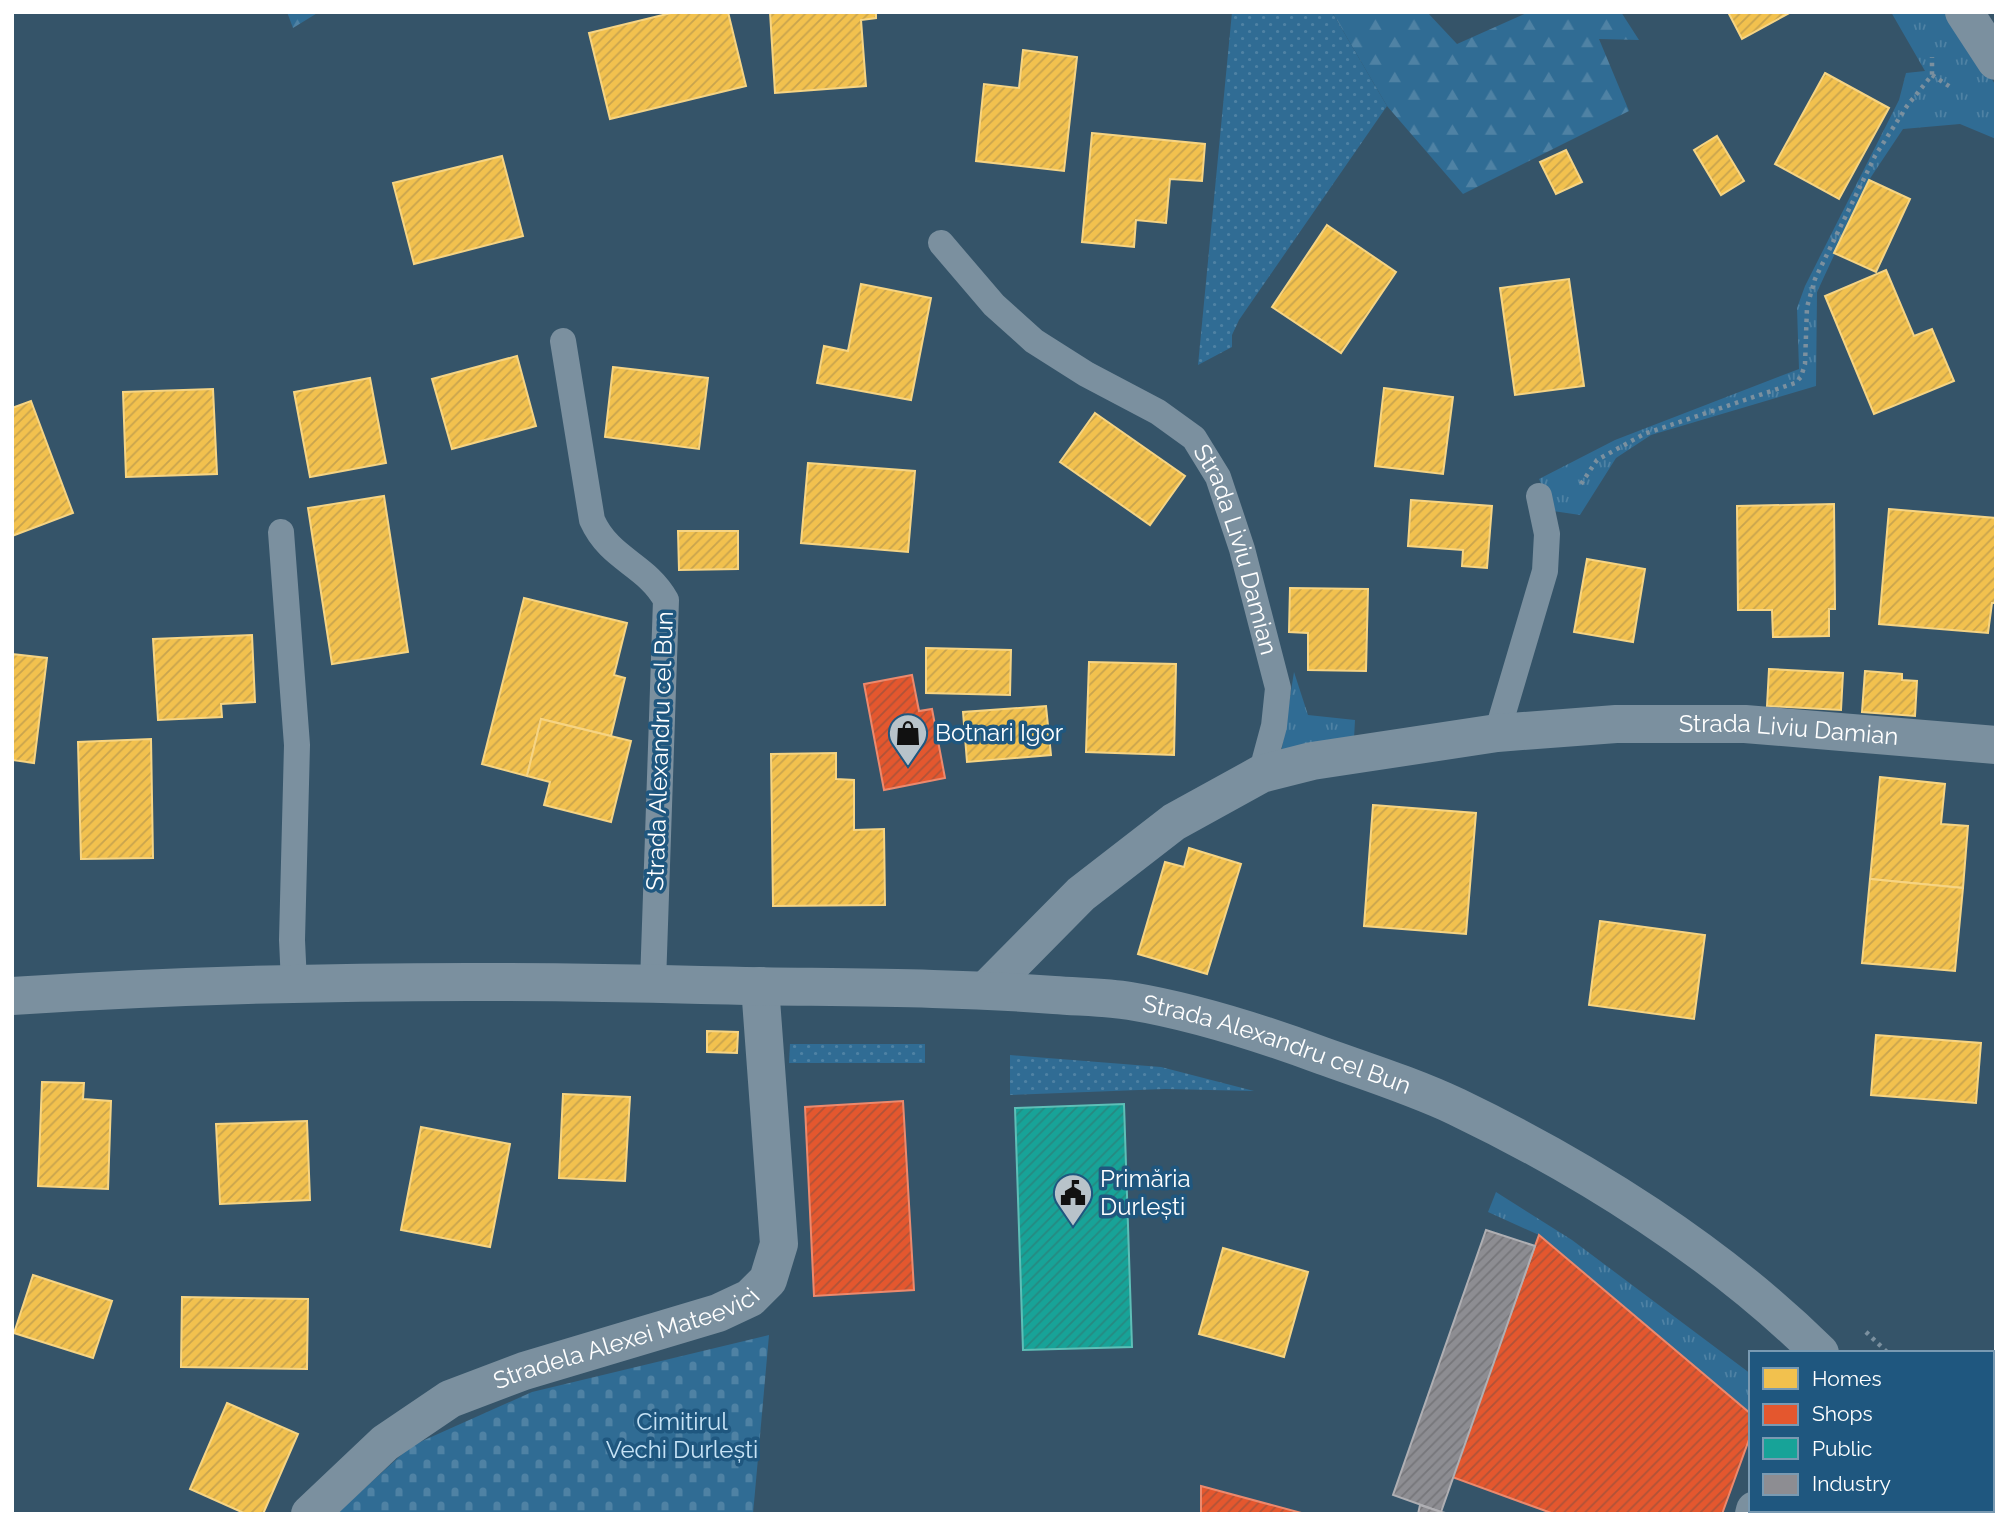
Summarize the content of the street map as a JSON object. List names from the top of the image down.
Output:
{
  "streets": {
    "street": ["Strada Liviu Damian", "Strada Alexandru cel Bun", "Stradela Alexei Mateevici"]
  },
  "crossings": [
    ["Strada Liviu Damian", "Strada Alexandru cel Bun"],
    ["Strada Alexandru cel Bun", "Stradela Alexei Mateevici"]
  ],
  "parks": ["Cimitirul Vechi Durlești"],
  "places": {
    "shop": ["Botnari Igor"],
    "public building": ["Primăria Durlești"]
  },
  "legend": [
    "Homes",
    "Shops",
    "Public",
    "Industry"
  ]
}
